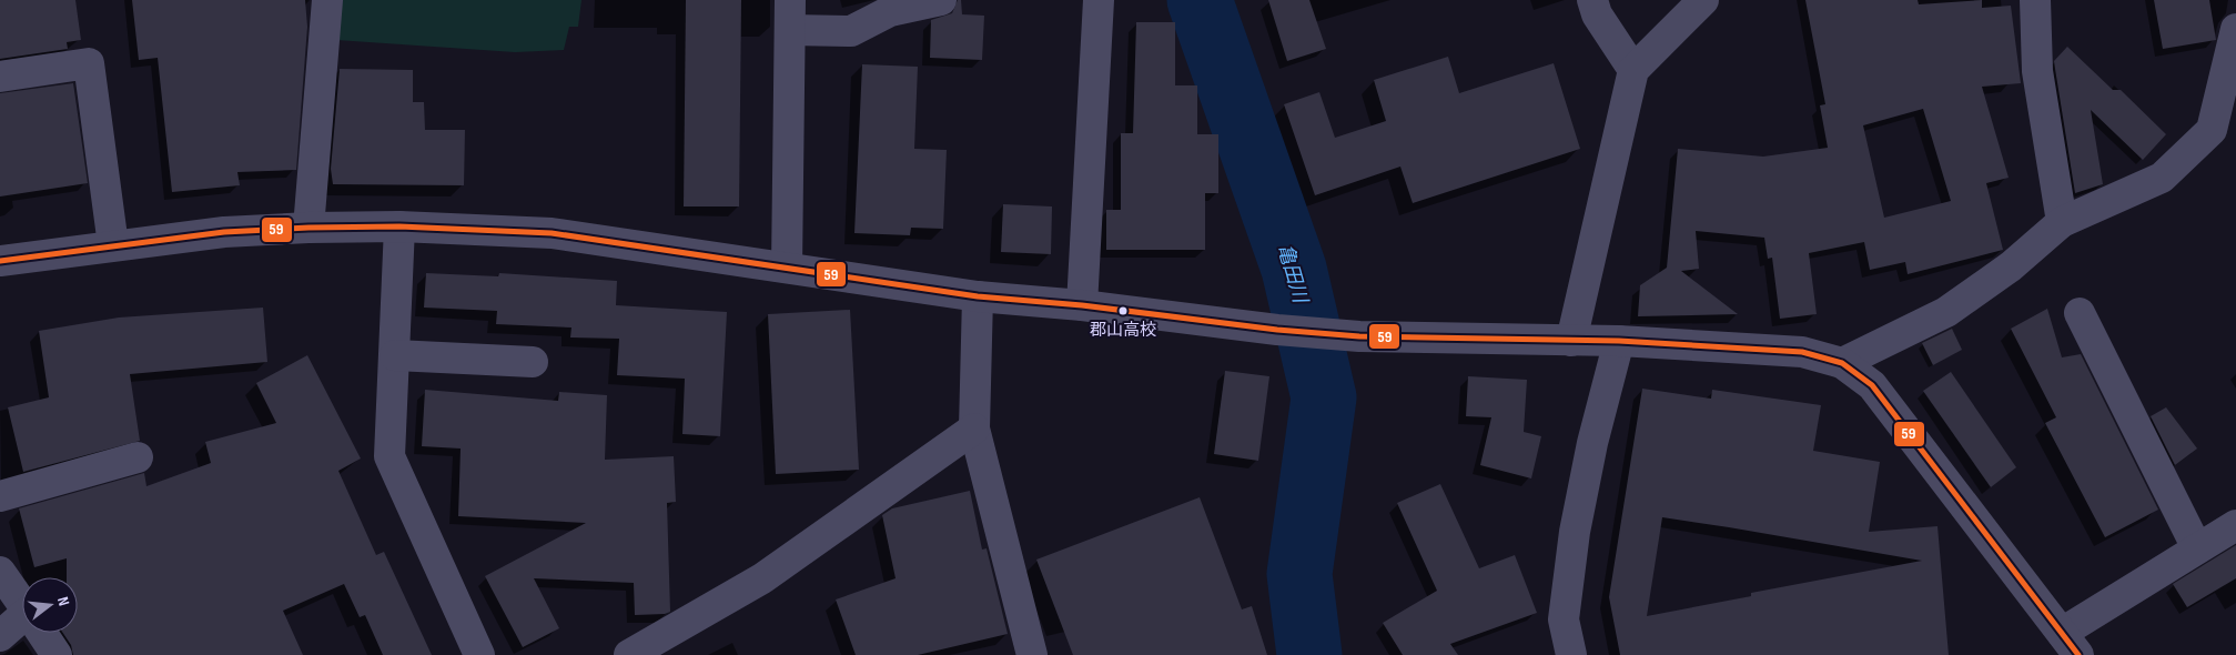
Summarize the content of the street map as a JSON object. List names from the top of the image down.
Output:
{
  "water": ["亀田川"],
  "places": ["郡山高校"],
  "lines": ["transit line 59"],
  "north": "right"
}
